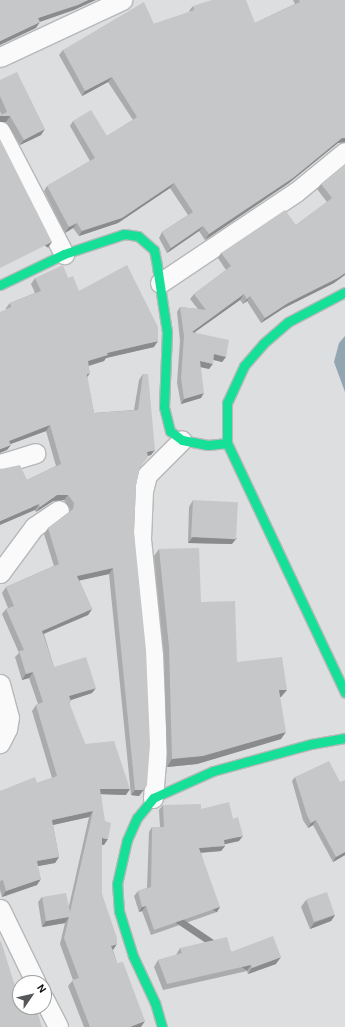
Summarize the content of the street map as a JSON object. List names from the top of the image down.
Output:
{
  "north": "top right"
}
